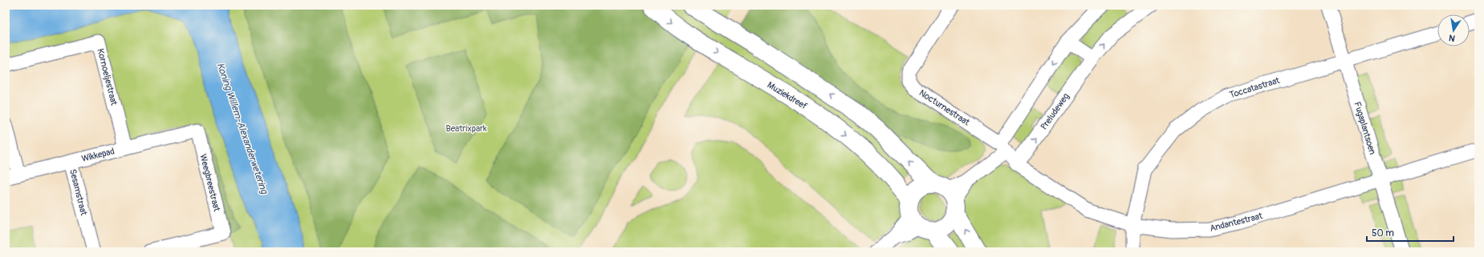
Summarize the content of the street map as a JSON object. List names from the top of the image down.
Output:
{
  "streets": {
    "main road": ["Muziekdreef"],
    "street": [
      "Kornoeljestraat",
      "Toccatastraat",
      "Nocturnestraat",
      "Preludeweg",
      "Fugaplantsoen",
      "Wikkepad",
      "Weegbreestraat",
      "Sesamstraat",
      "Andantestraat"
    ]
  },
  "crossings": [
    ["Kornoeljestraat", "Wikkepad"],
    ["Kornoeljestraat", "Weegbreestraat"],
    ["Toccatastraat", "Fugaplantsoen"],
    ["Toccatastraat", "Andantestraat"],
    ["Nocturnestraat", "Andantestraat"],
    ["Preludeweg", "Andantestraat"],
    ["Fugaplantsoen", "Andantestraat"],
    ["Wikkepad", "Weegbreestraat"],
    ["Wikkepad", "Sesamstraat"]
  ],
  "water": ["Koning Willem-Alexanderwetering"],
  "parks": ["Beatrixpark"],
  "scale_bar": "50 m",
  "north": "bottom"
}
